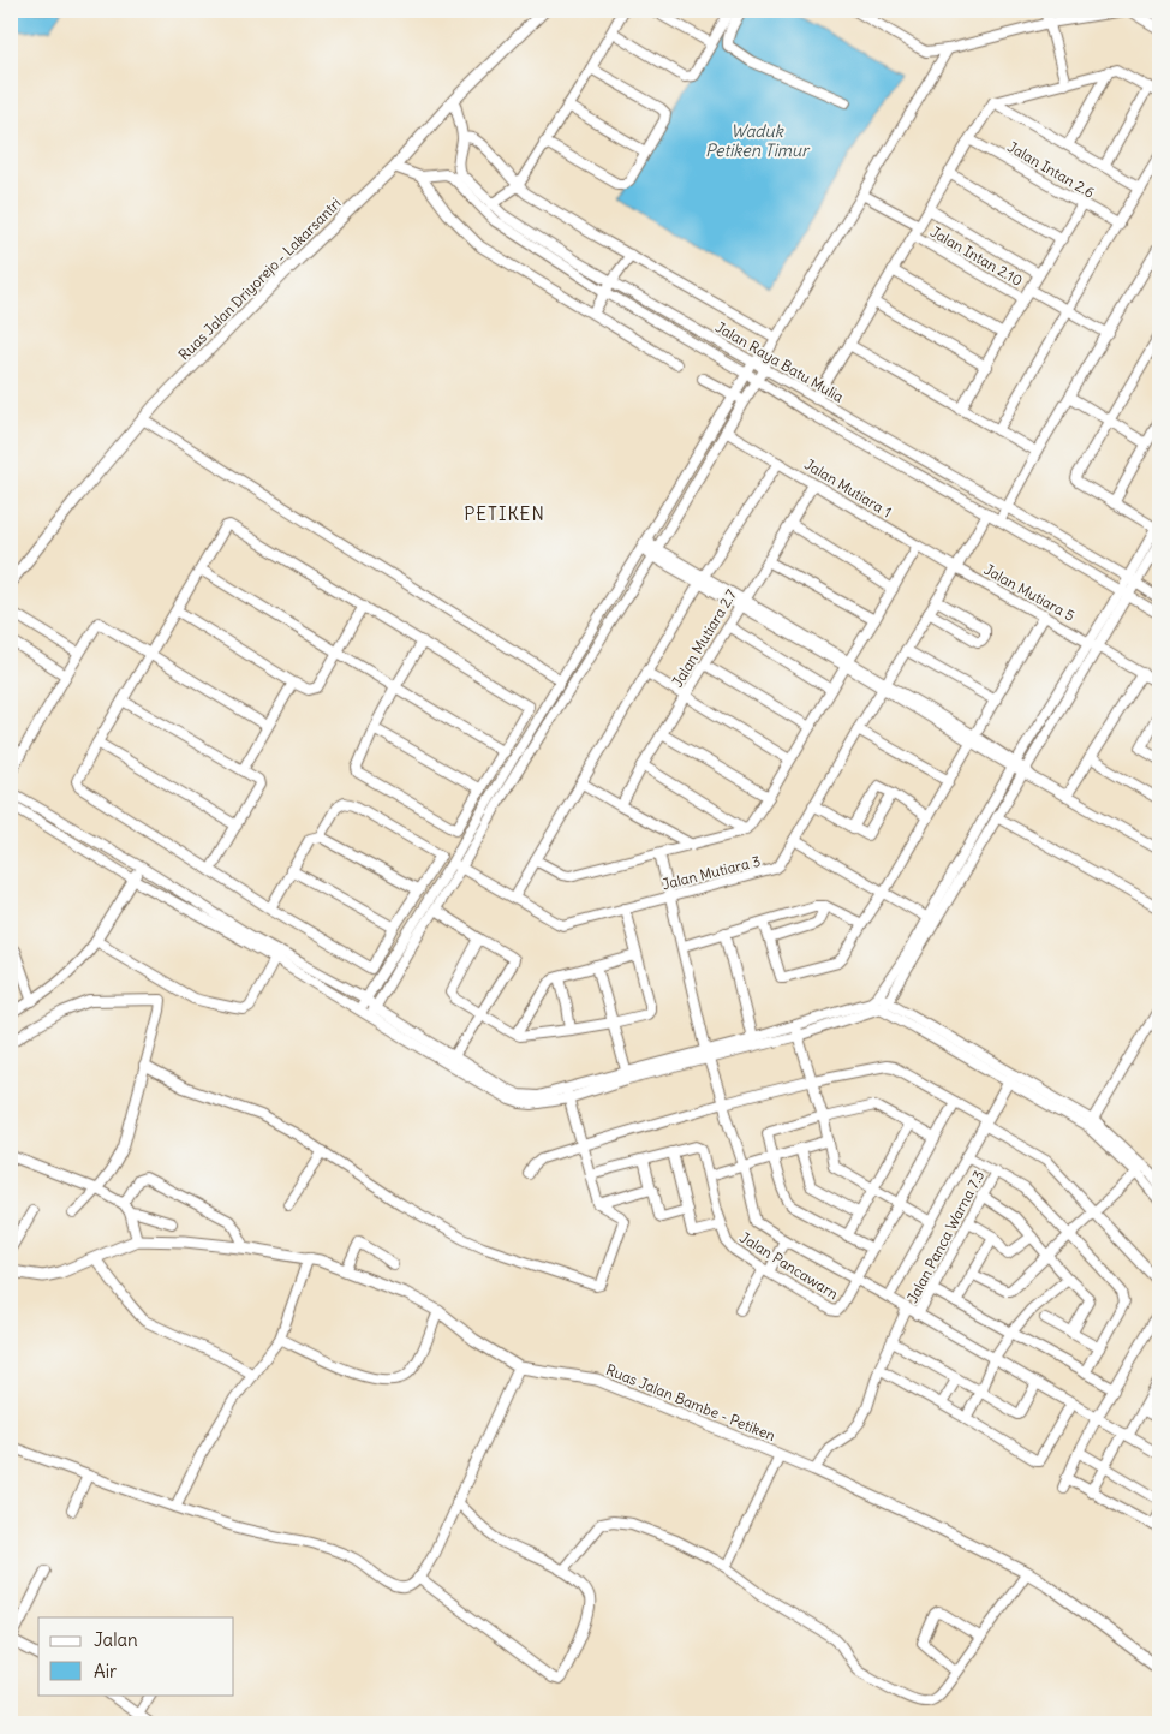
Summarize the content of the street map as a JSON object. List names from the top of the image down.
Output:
{
  "streets": {
    "main road": ["Ruas Jalan Driyorejo - Lakarsantri", "Ruas Jalan Bambe - Petiken"],
    "street": [
      "Jalan Intan 2.6",
      "Jalan Intan 2.10",
      "Jalan Raya Batu Mulia",
      "Jalan Mutiara 1",
      "Jalan Mutiara 5",
      "Jalan Mutiara 2.7",
      "Jalan Mutiara 3",
      "Jalan Panca Warna 7.3",
      "Jalan Pancawarn"
    ]
  },
  "crossings": [
    ["Ruas Jalan Driyorejo - Lakarsantri", "Jalan Raya Batu Mulia"],
    ["Jalan Mutiara 1", "Jalan Mutiara 5"],
    ["Jalan Mutiara 1", "Jalan Mutiara 2.7"],
    ["Jalan Mutiara 1", "Jalan Mutiara 3"],
    ["Jalan Mutiara 5", "Jalan Mutiara 3"]
  ],
  "districts": ["PETIKEN"],
  "water": ["Waduk Petiken Timur"],
  "legend": ["Jalan", "Air"]
}
